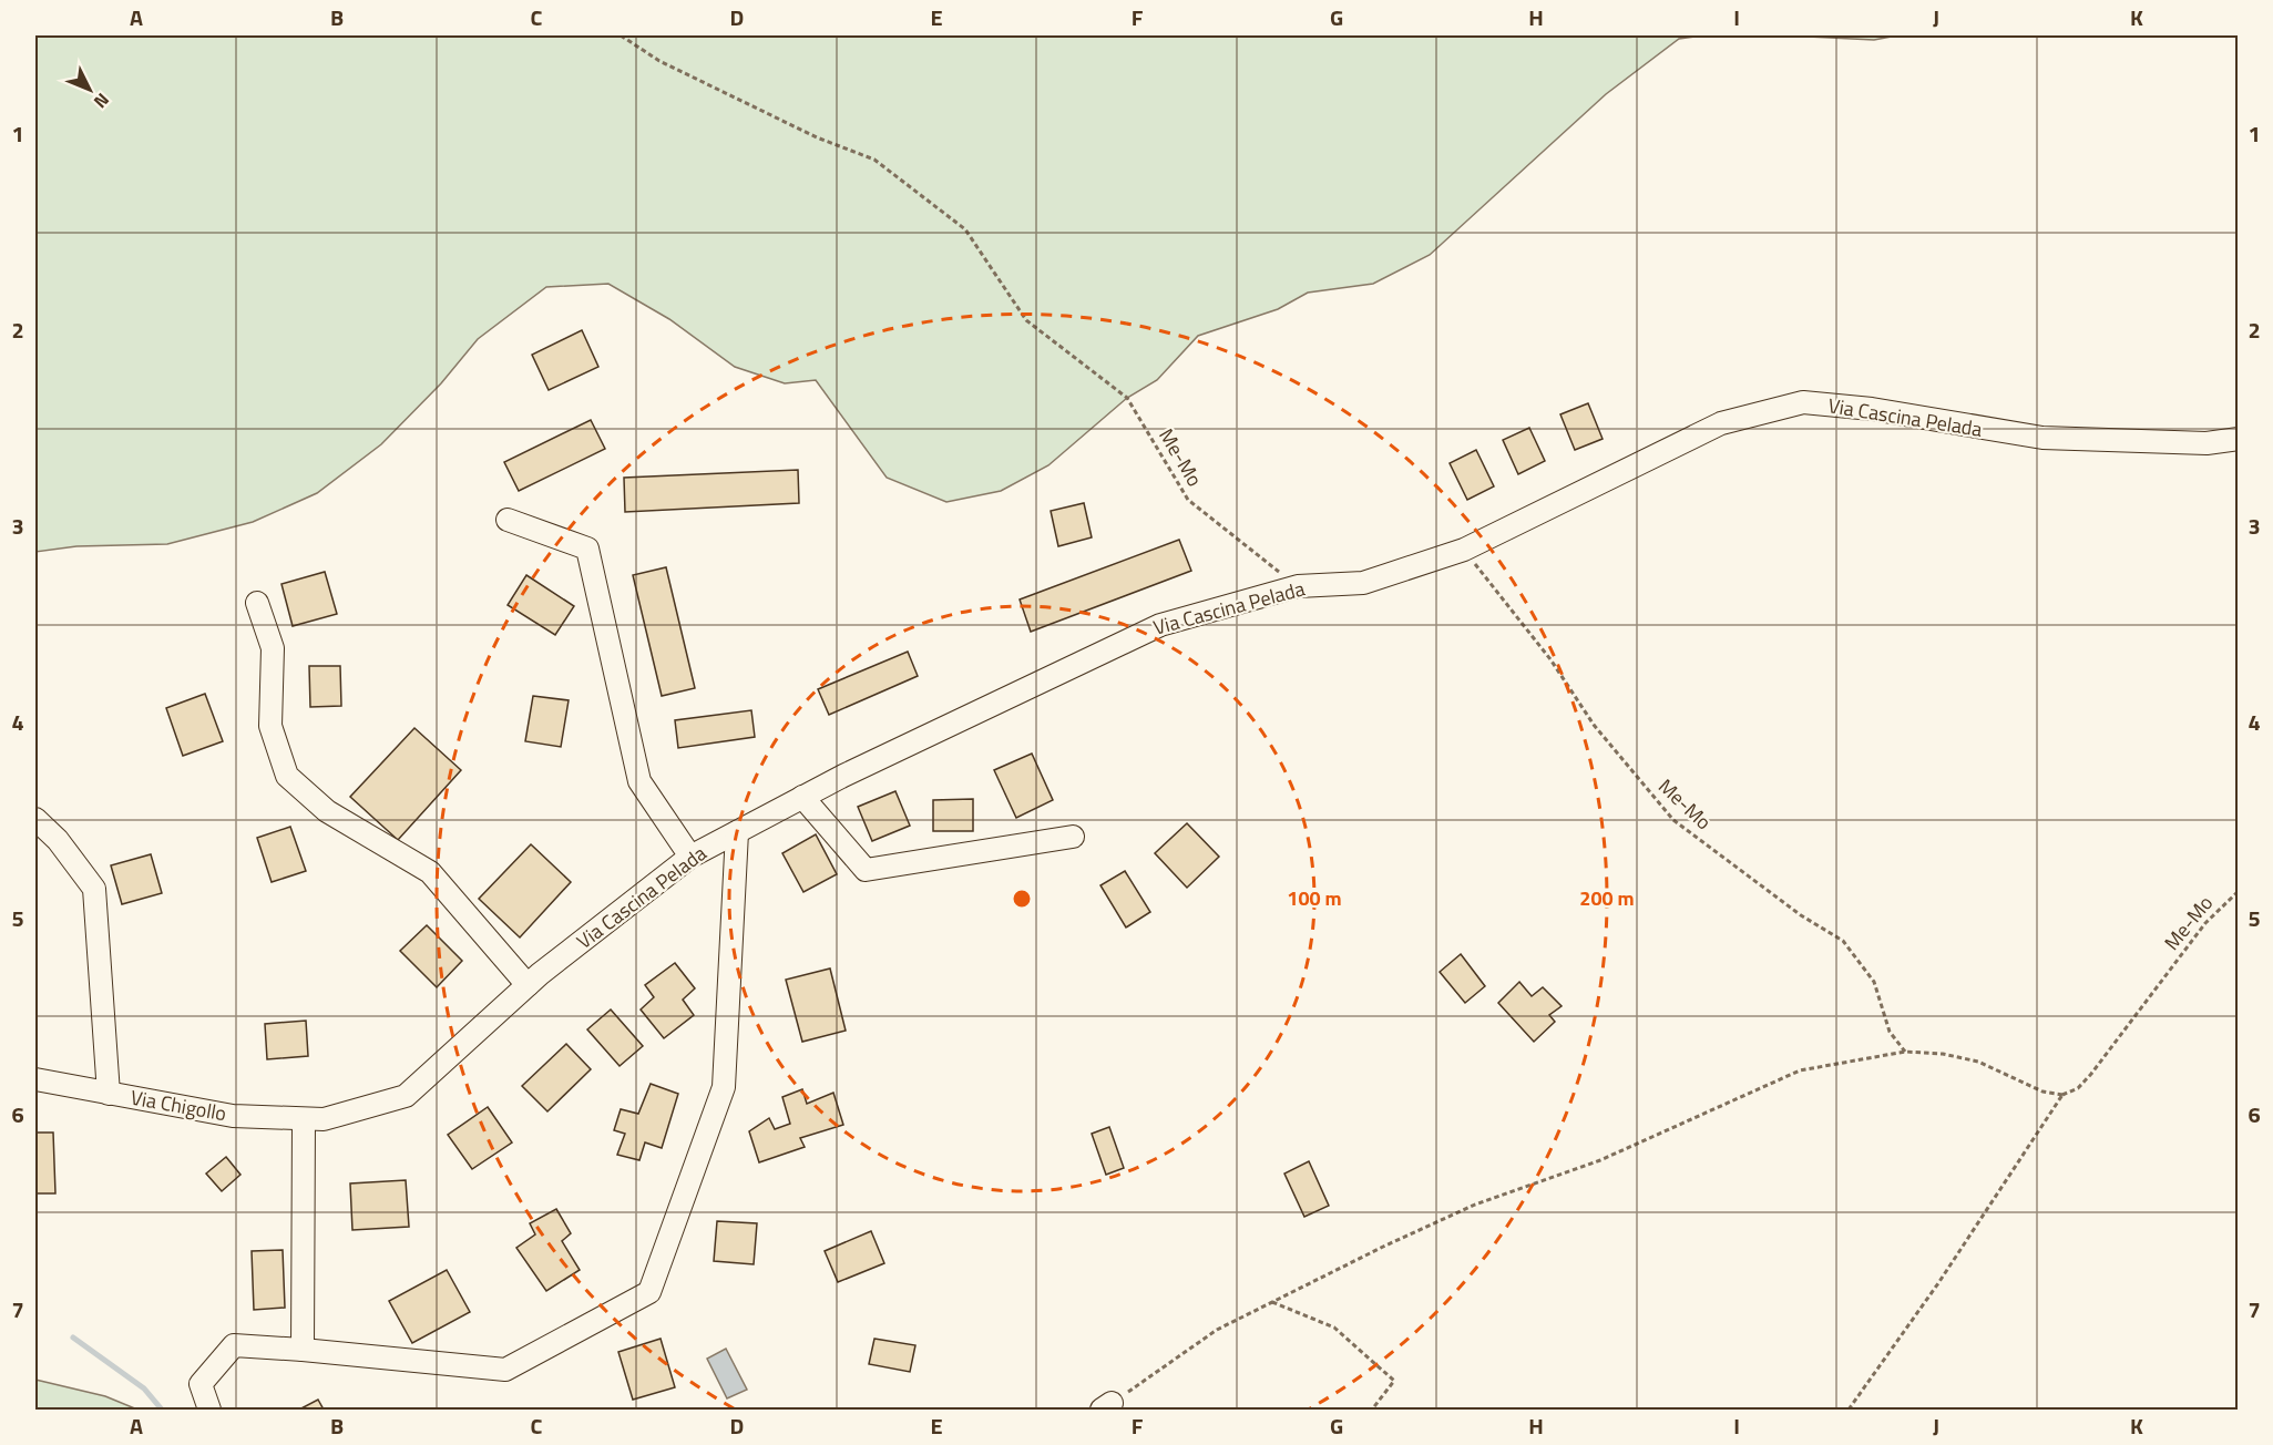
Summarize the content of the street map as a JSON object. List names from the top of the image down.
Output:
{
  "streets": {
    "street": ["Via Cascina Pelada", "Via Chigollo"],
    "path": ["Me-Mo"]
  },
  "crossings": [
    ["Via Cascina Pelada", "Me-Mo"],
    ["Via Cascina Pelada", "Via Chigollo"]
  ],
  "north": "bottom right",
  "grid": {
    "columns": [
      "A",
      "B",
      "C",
      "D",
      "E",
      "F",
      "G",
      "H",
      "I",
      "J",
      "K"
    ],
    "rows": [
      "1",
      "2",
      "3",
      "4",
      "5",
      "6",
      "7"
    ]
  },
  "rings": ["100 m", "200 m"]
}
